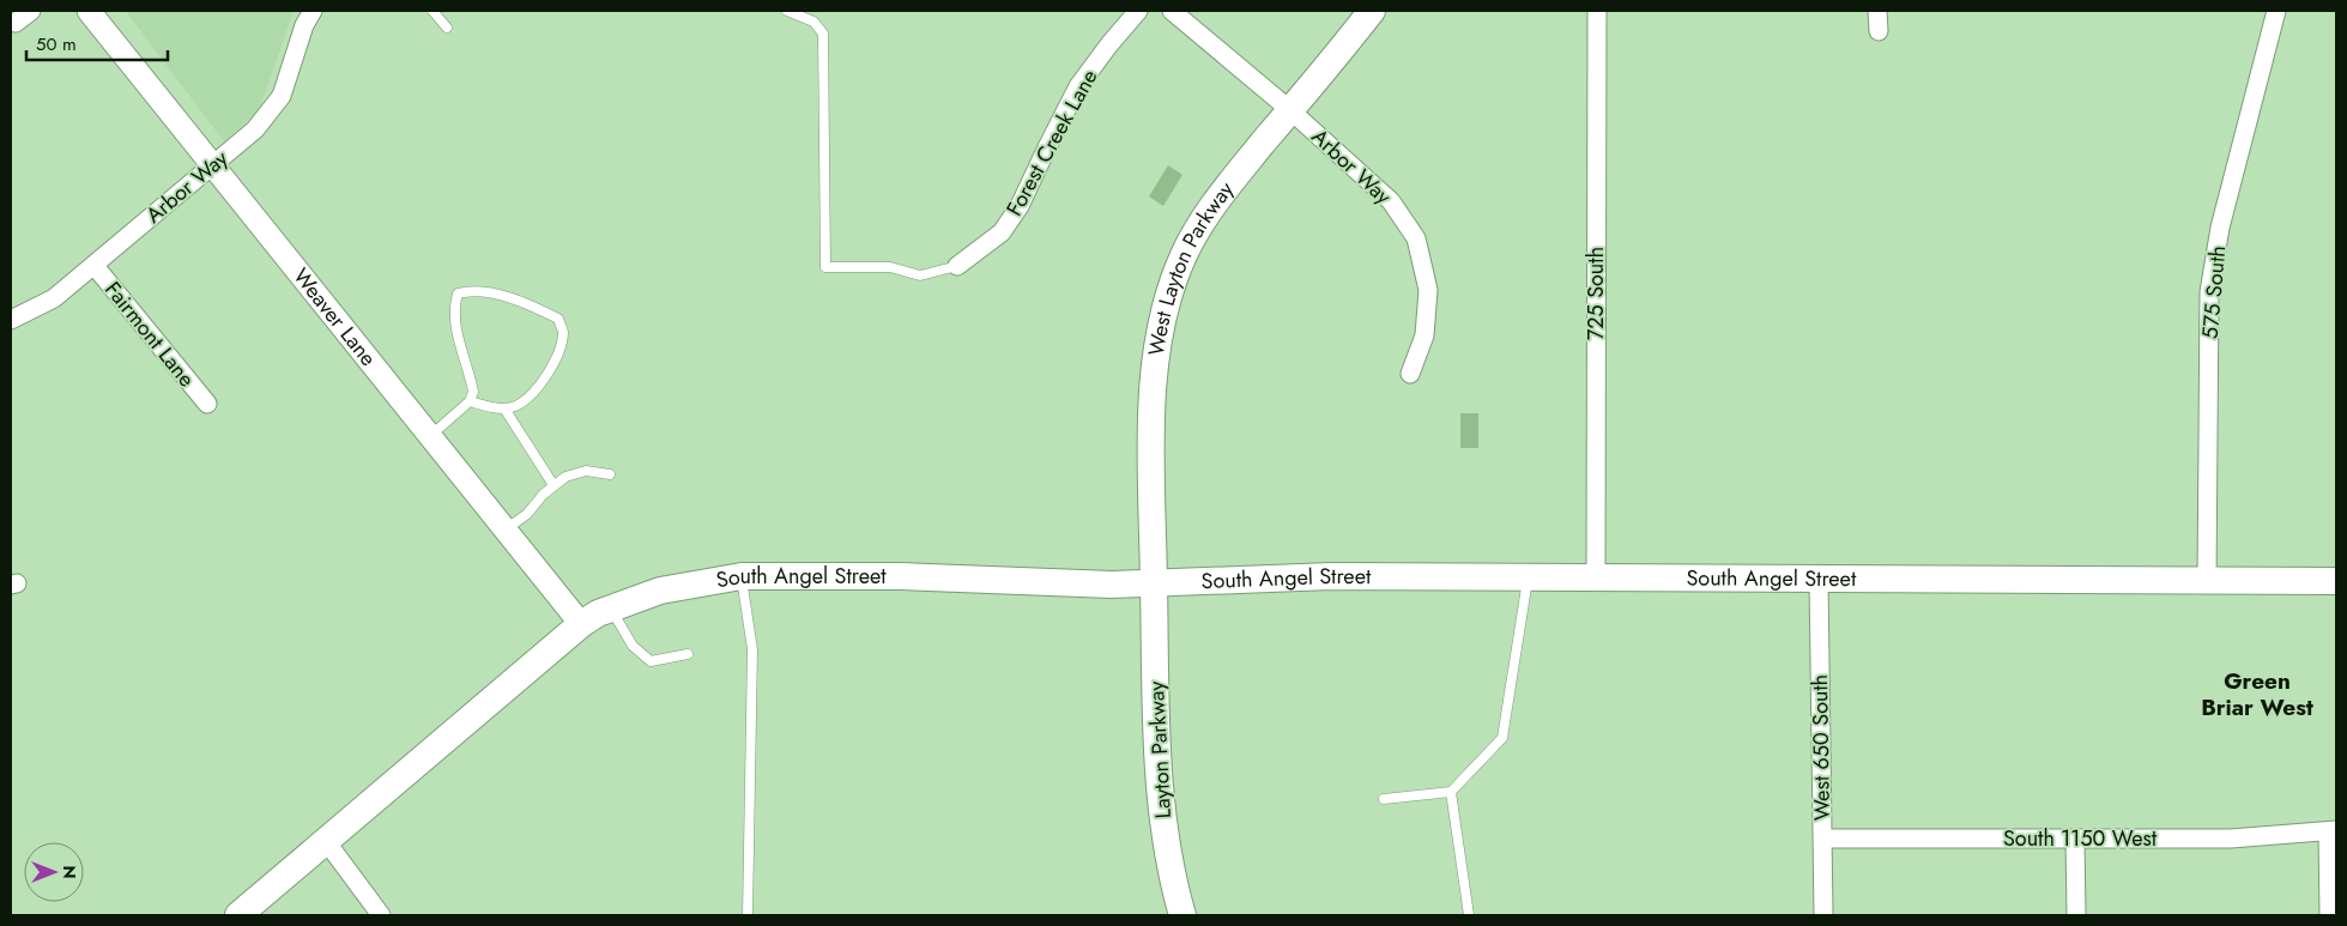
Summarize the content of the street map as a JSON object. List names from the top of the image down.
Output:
{
  "streets": {
    "main road": ["West Layton Parkway", "South Angel Street", "Layton Parkway"],
    "street": [
      "Forest Creek Lane",
      "Arbor Way",
      "575 South",
      "725 South",
      "Weaver Lane",
      "Fairmont Lane",
      "West 650 South",
      "South 1150 West"
    ]
  },
  "crossings": [
    ["Arbor Way", "West Layton Parkway"],
    ["Arbor Way", "Weaver Lane"],
    ["Arbor Way", "Fairmont Lane"],
    ["West Layton Parkway", "South Angel Street"],
    ["West Layton Parkway", "Layton Parkway"],
    ["575 South", "South Angel Street"],
    ["725 South", "South Angel Street"],
    ["Weaver Lane", "South Angel Street"],
    ["South Angel Street", "West 650 South"],
    ["South Angel Street", "Layton Parkway"],
    ["West 650 South", "South 1150 West"]
  ],
  "districts": ["Green Briar West"],
  "scale_bar": "50 m",
  "north": "right"
}
